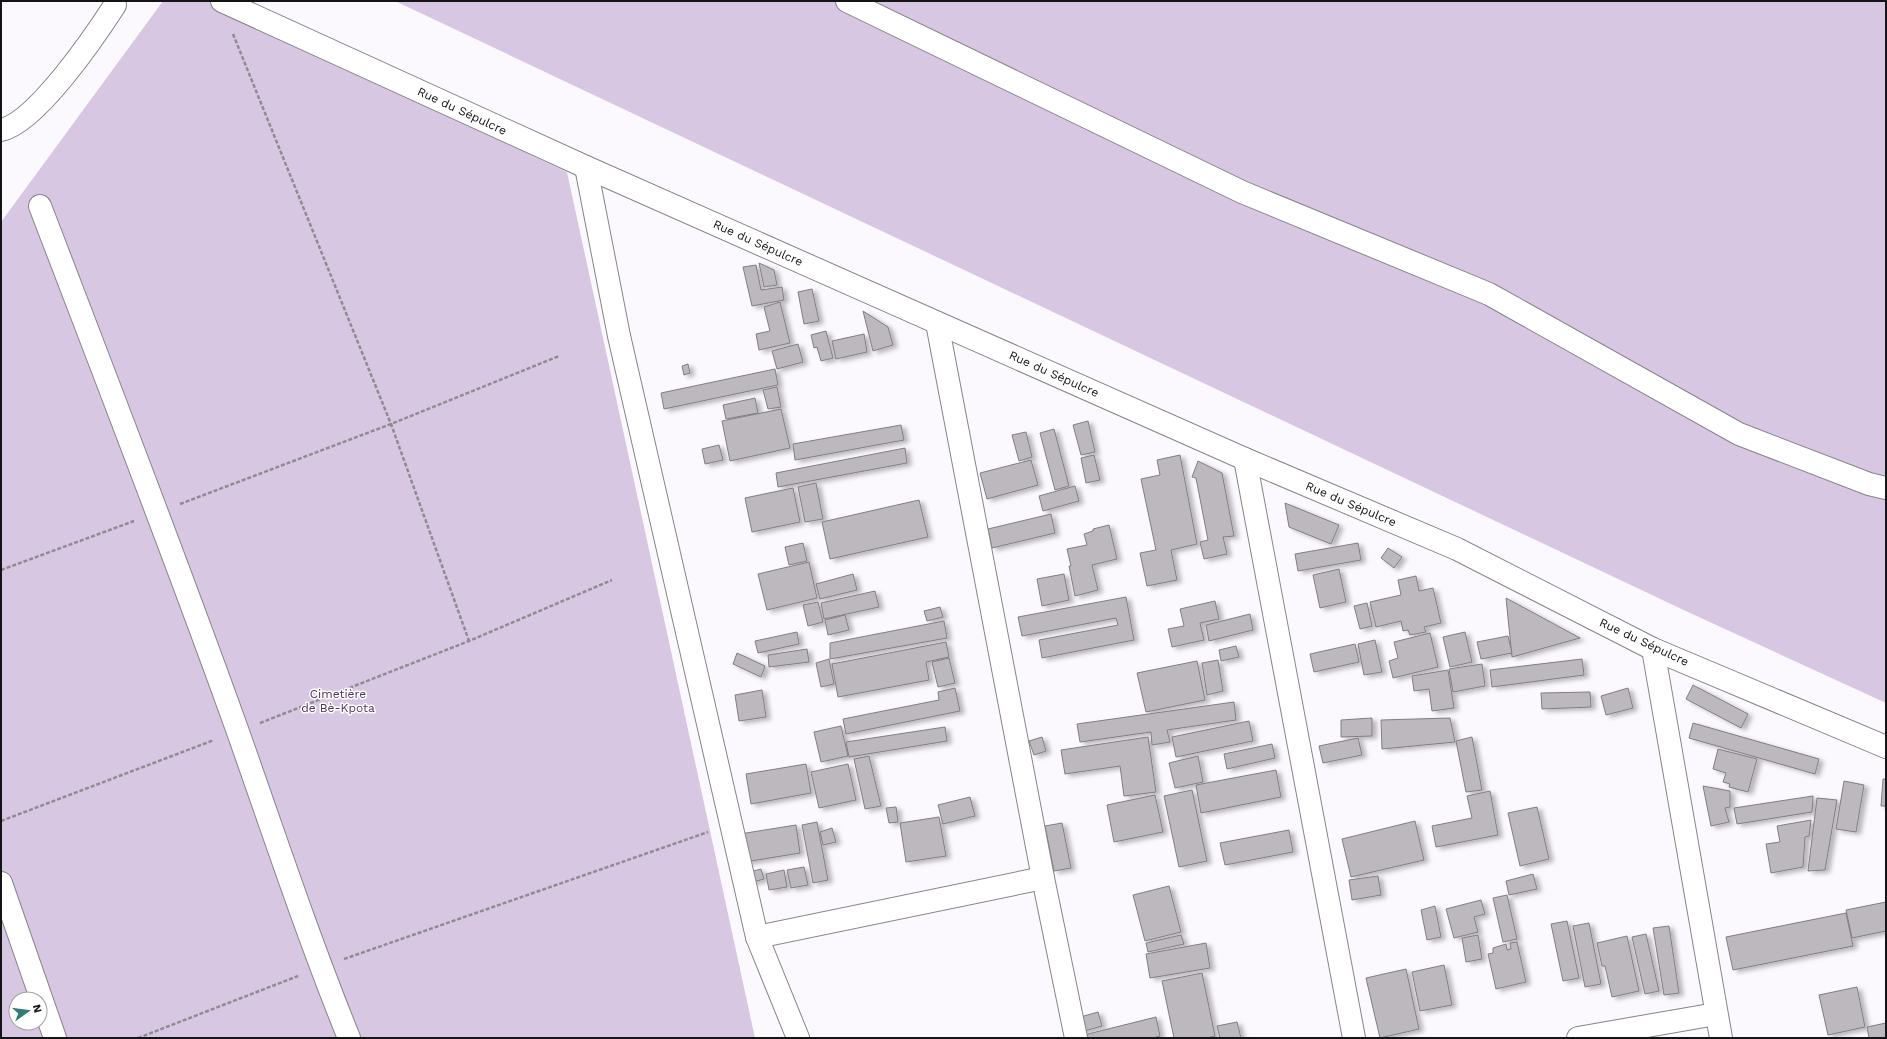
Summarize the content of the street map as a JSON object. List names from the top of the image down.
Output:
{
  "streets": {
    "street": ["Rue du Sépulcre"]
  },
  "parks": ["Cimetière de Bè-Kpota"],
  "north": "right"
}
